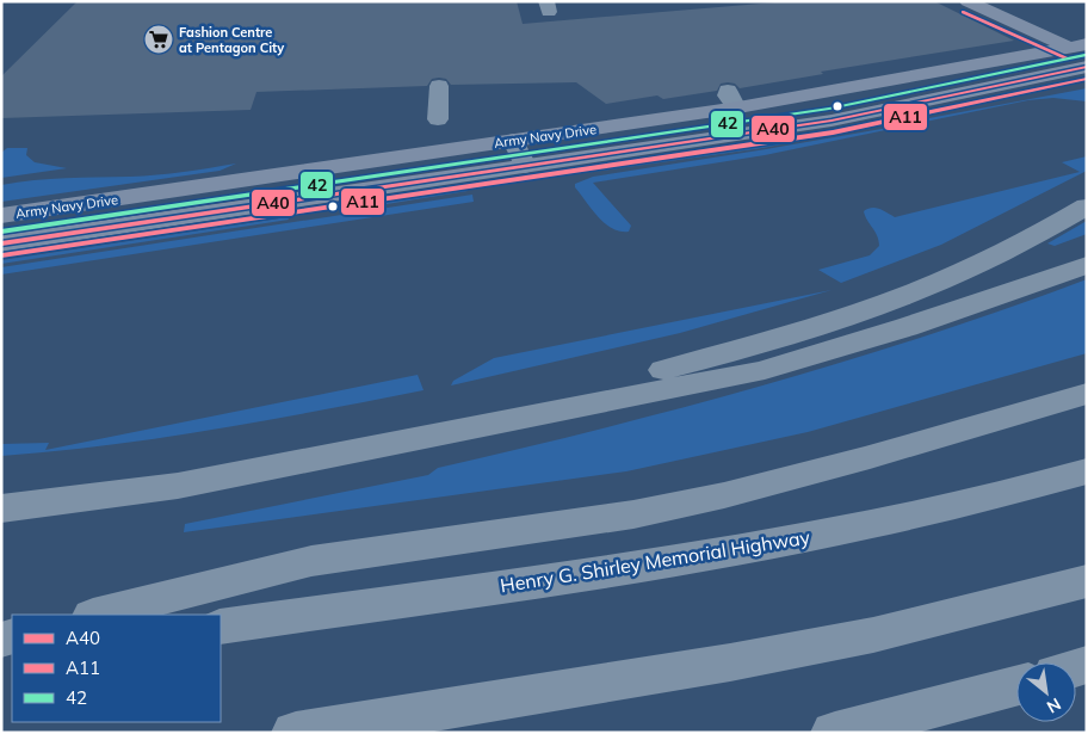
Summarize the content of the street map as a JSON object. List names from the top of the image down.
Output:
{
  "streets": {
    "highway": ["Henry G. Shirley Memorial Highway"],
    "main road": ["Army Navy Drive"]
  },
  "places": {
    "supermarket": ["Fashion Centre at Pentagon City"]
  },
  "lines": ["transit line A11", "transit line 42", "transit line A40"],
  "legend": ["A40", "A11", "42"],
  "north": "bottom right"
}
